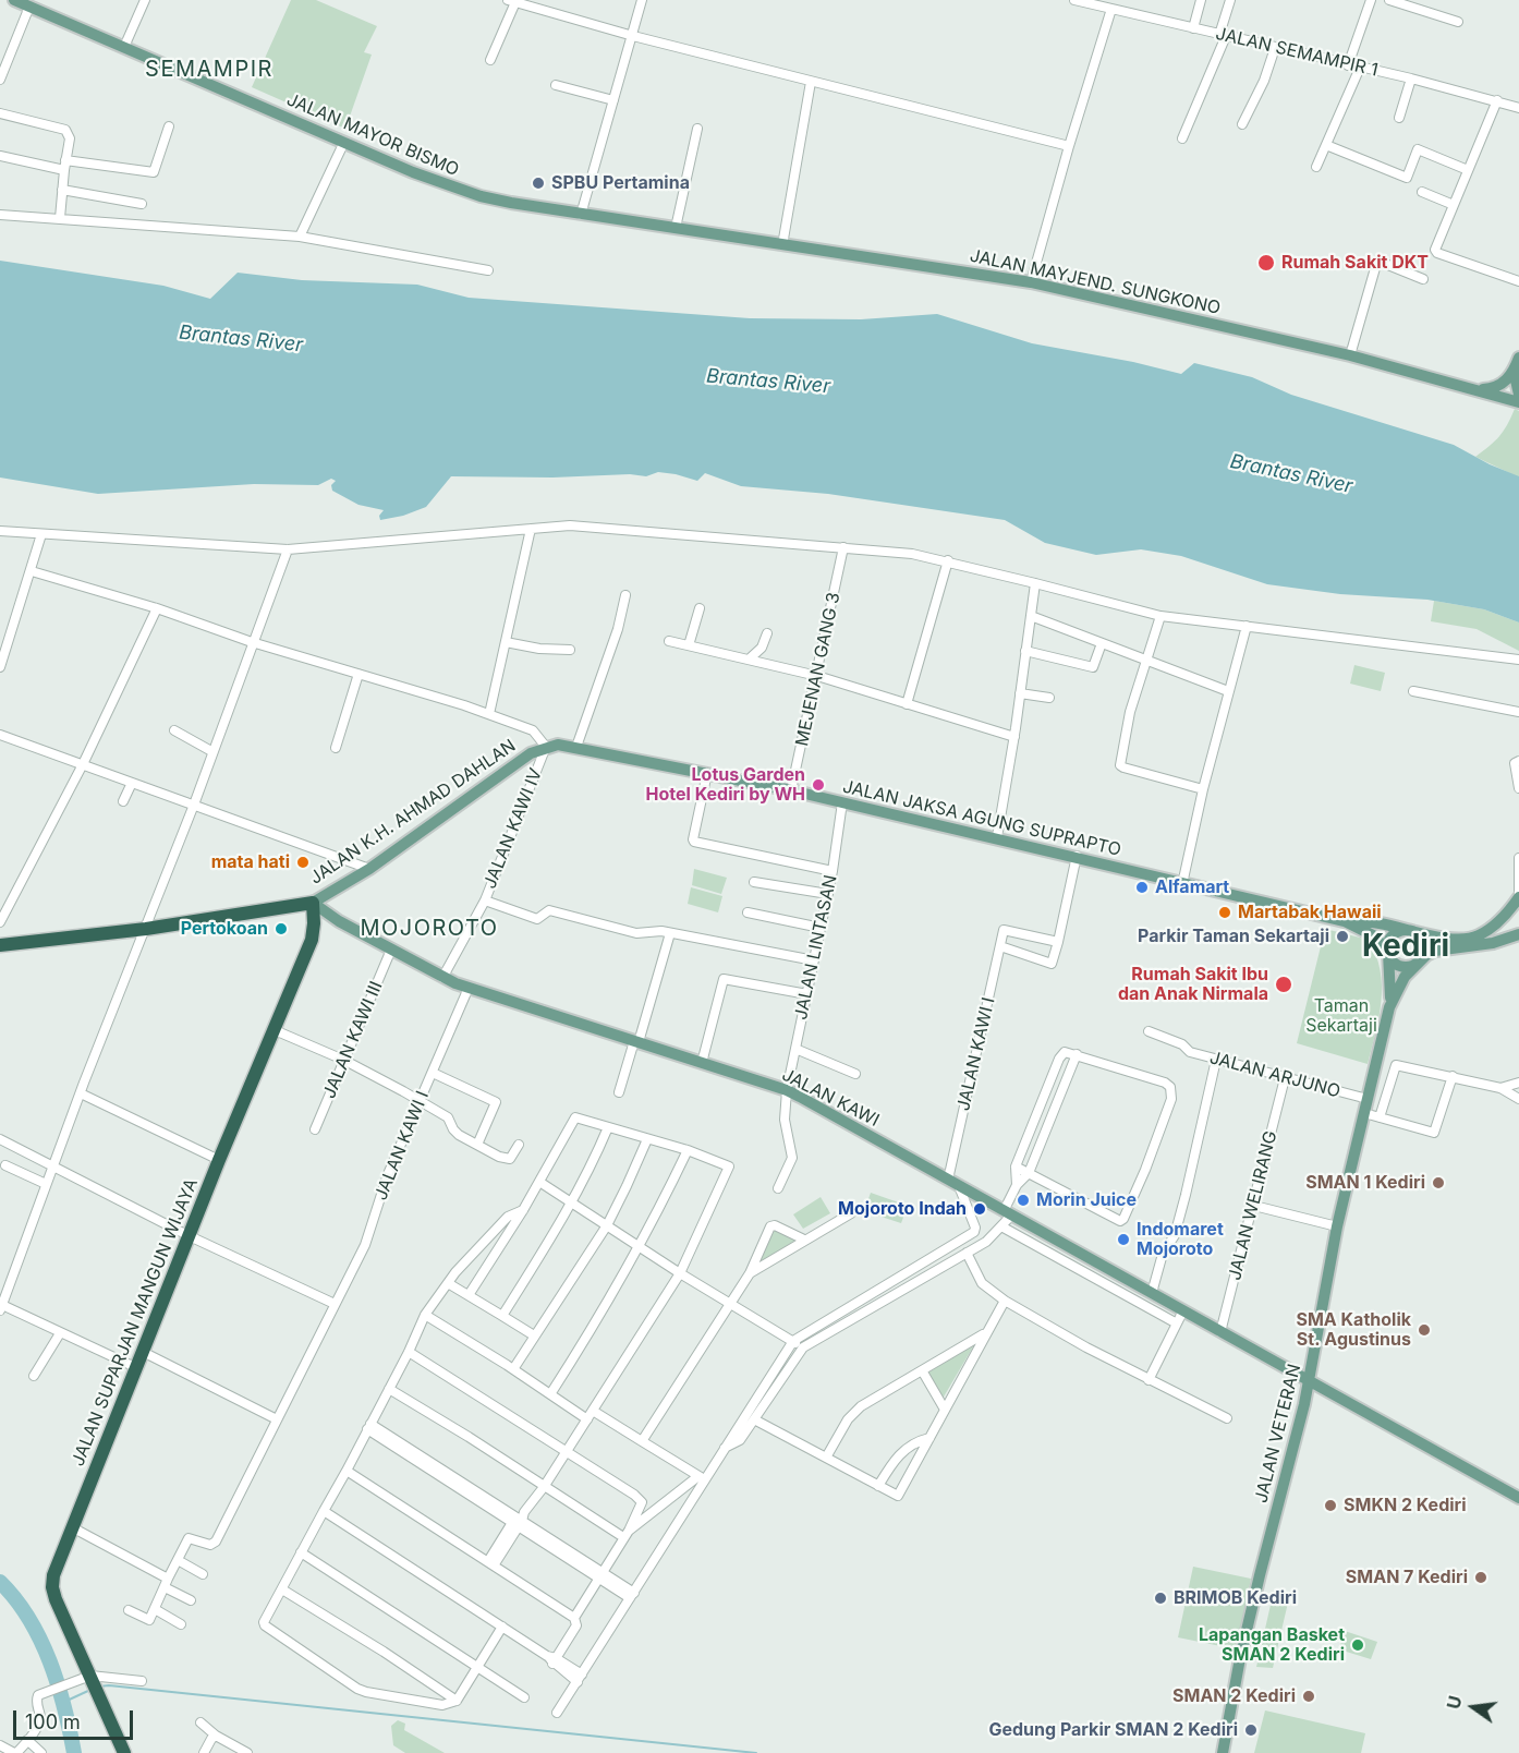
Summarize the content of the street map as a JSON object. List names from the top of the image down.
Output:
{
  "streets": {
    "highway": ["JALAN K.H. AHMAD DAHLAN", "JALAN SUPARJAN MANGUN WIJAYA"],
    "main road": [
      "JALAN MAYOR BISMO",
      "JALAN MAYJEND. SUNGKONO",
      "JALAN JAKSA AGUNG SUPRAPTO",
      "JALAN KAWI",
      "JALAN VETERAN"
    ],
    "street": [
      "JALAN SEMAMPIR 1",
      "MEJENAN GANG 3",
      "JALAN KAWI IV",
      "JALAN LINTASAN",
      "JALAN KAWI III",
      "JALAN KAWI I",
      "JALAN ARJUNO",
      "JALAN WELIRANG"
    ]
  },
  "crossings": [
    ["JALAN MAYOR BISMO", "JALAN MAYJEND. SUNGKONO"],
    ["MEJENAN GANG 3", "JALAN JAKSA AGUNG SUPRAPTO"],
    ["JALAN K.H. AHMAD DAHLAN", "JALAN JAKSA AGUNG SUPRAPTO"],
    ["JALAN K.H. AHMAD DAHLAN", "JALAN KAWI IV"],
    ["JALAN K.H. AHMAD DAHLAN", "JALAN KAWI"],
    ["JALAN K.H. AHMAD DAHLAN", "JALAN SUPARJAN MANGUN WIJAYA"],
    ["JALAN JAKSA AGUNG SUPRAPTO", "JALAN LINTASAN"],
    ["JALAN KAWI IV", "JALAN KAWI"],
    ["JALAN LINTASAN", "JALAN KAWI"],
    ["JALAN KAWI III", "JALAN KAWI"],
    ["JALAN KAWI I", "JALAN KAWI"],
    ["JALAN ARJUNO", "JALAN WELIRANG"],
    ["JALAN ARJUNO", "JALAN VETERAN"],
    ["JALAN KAWI", "JALAN WELIRANG"],
    ["JALAN KAWI", "JALAN SUPARJAN MANGUN WIJAYA"],
    ["JALAN KAWI", "JALAN VETERAN"]
  ],
  "districts": ["SEMAMPIR", "MOJOROTO", "Kediri"],
  "water": ["Brantas River"],
  "parks": ["Taman Sekartaji"],
  "places": [
    "SPBU Pertamina",
    "Rumah Sakit DKT",
    "Lotus Garden Hotel Kediri by WH",
    "mata hati",
    "Alfamart",
    "Martabak Hawaii",
    "Pertokoan",
    "Parkir Taman Sekartaji",
    "Rumah Sakit Ibu dan Anak Nirmala",
    "SMAN 1 Kediri",
    "Morin Juice",
    "Mojoroto Indah",
    "Indomaret Mojoroto",
    "SMA Katholik St. Agustinus",
    "SMKN 2 Kediri",
    "SMAN 7 Kediri",
    "BRIMOB Kediri",
    "Lapangan Basket SMAN 2 Kediri",
    "SMAN 2 Kediri",
    "Gedung Parkir SMAN 2 Kediri"
  ],
  "scale_bar": "100 m",
  "north": "left"
}
